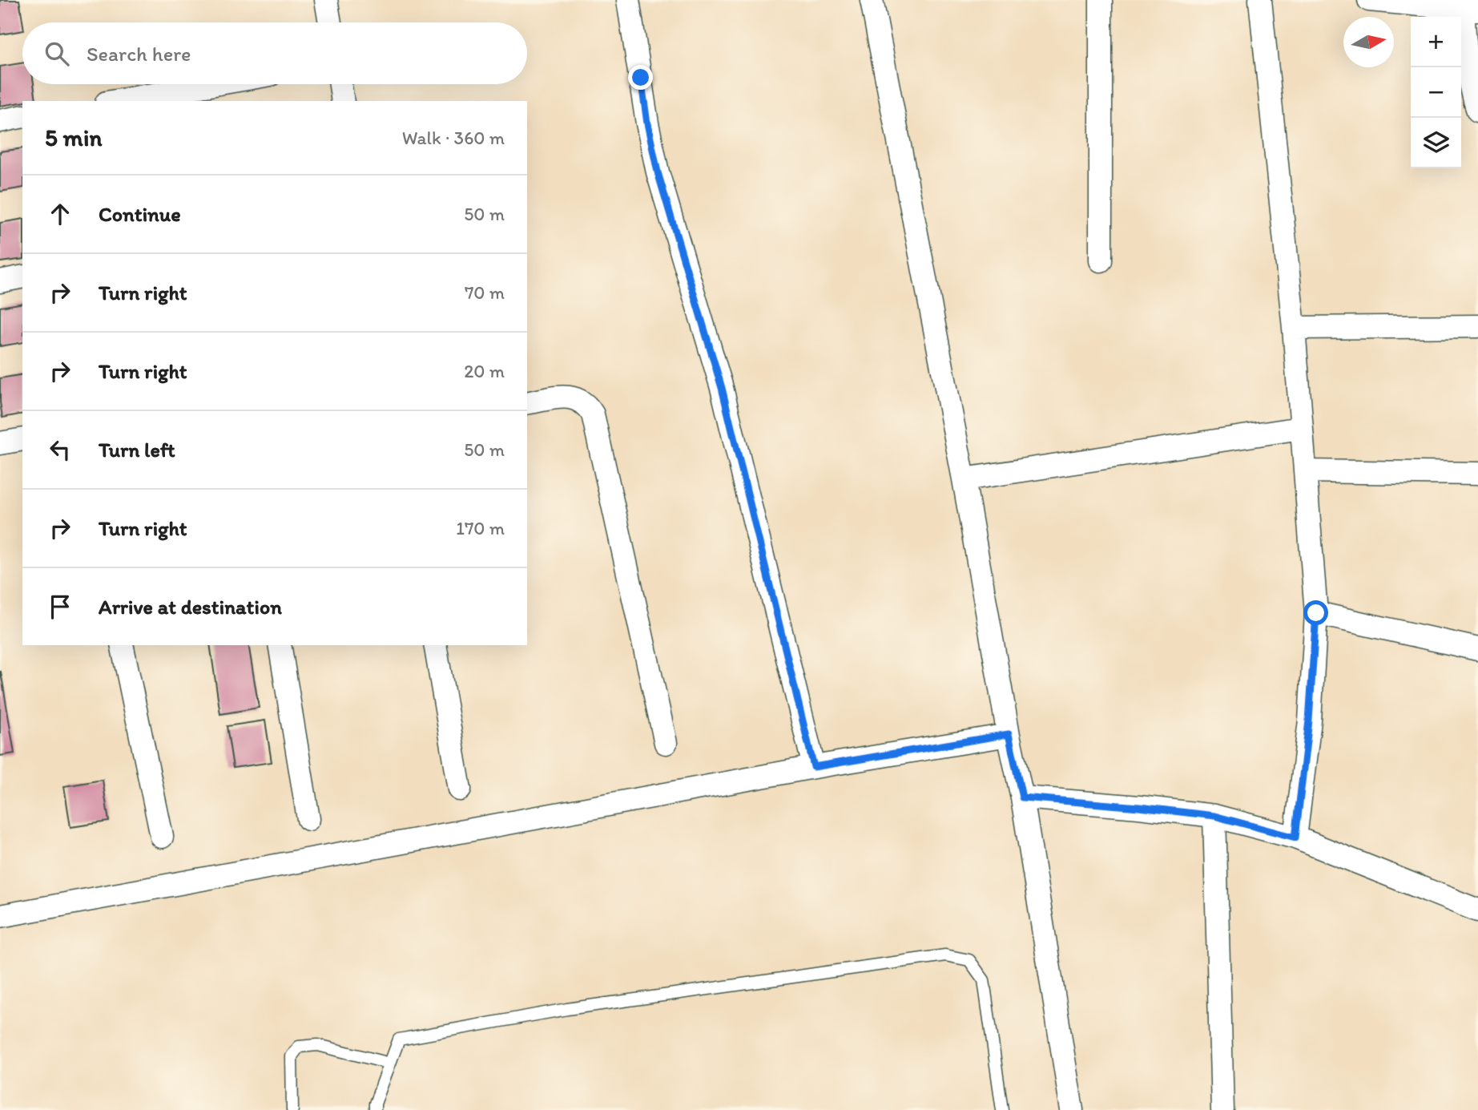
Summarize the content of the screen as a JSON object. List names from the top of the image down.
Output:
{
  "north": "right",
  "page": {
    "map_buttons": ["+", "−"],
    "search": "Search here",
    "heading": ["5 min", "Walk · 360 m"],
    "list": [
      ["Continue", "50 m"],
      ["Turn right", "70 m"],
      ["Turn right", "20 m"],
      ["Turn left", "50 m"],
      ["Turn right", "170 m"],
      "Arrive at destination"
    ]
  }
}
